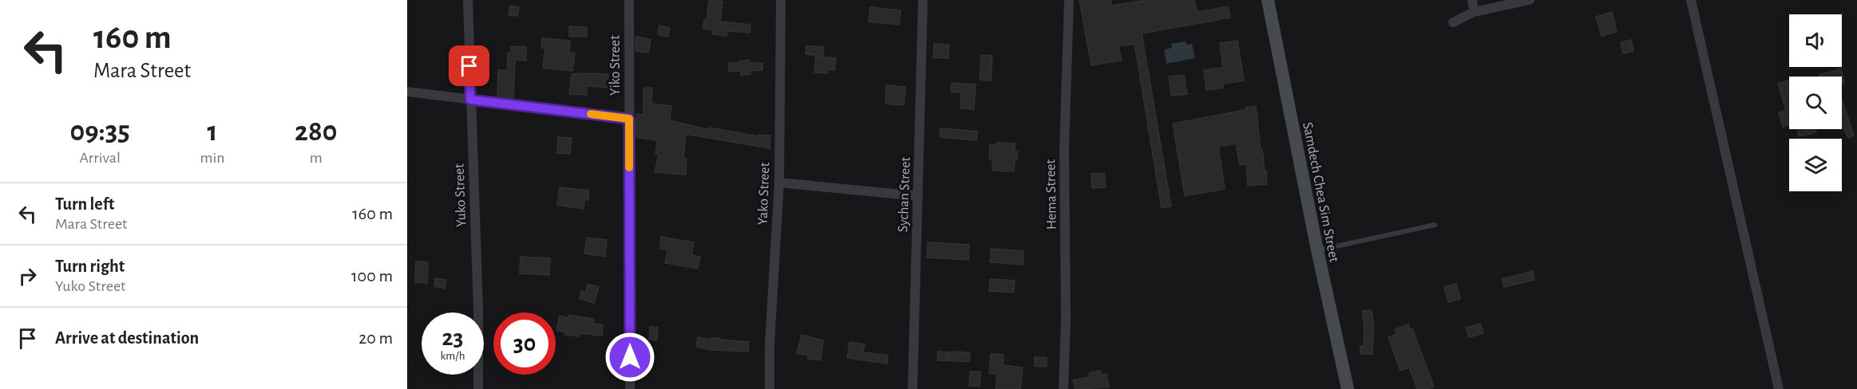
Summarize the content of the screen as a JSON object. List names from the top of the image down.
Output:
{
  "streets": {
    "street": [
      "Yiko Street",
      "Samdech Chea Sim Street",
      "Yako Street",
      "Sychan Street",
      "Hema Street",
      "Yuko Street"
    ]
  },
  "page": {
    "turn": ["160 m", "Mara Street"],
    "eta": [
      "09:35",
      "Arrival",
      "1",
      "min",
      "280",
      "m"
    ],
    "list": [
      {
        "name": "Turn left",
        "note": "Mara Street",
        "value": "160 m"
      },
      {
        "name": "Turn right",
        "note": "Yuko Street",
        "value": "100 m"
      },
      {
        "name": "Arrive at destination",
        "value": "20 m"
      }
    ],
    "speed": "23 km/h",
    "limit": "30"
  }
}
